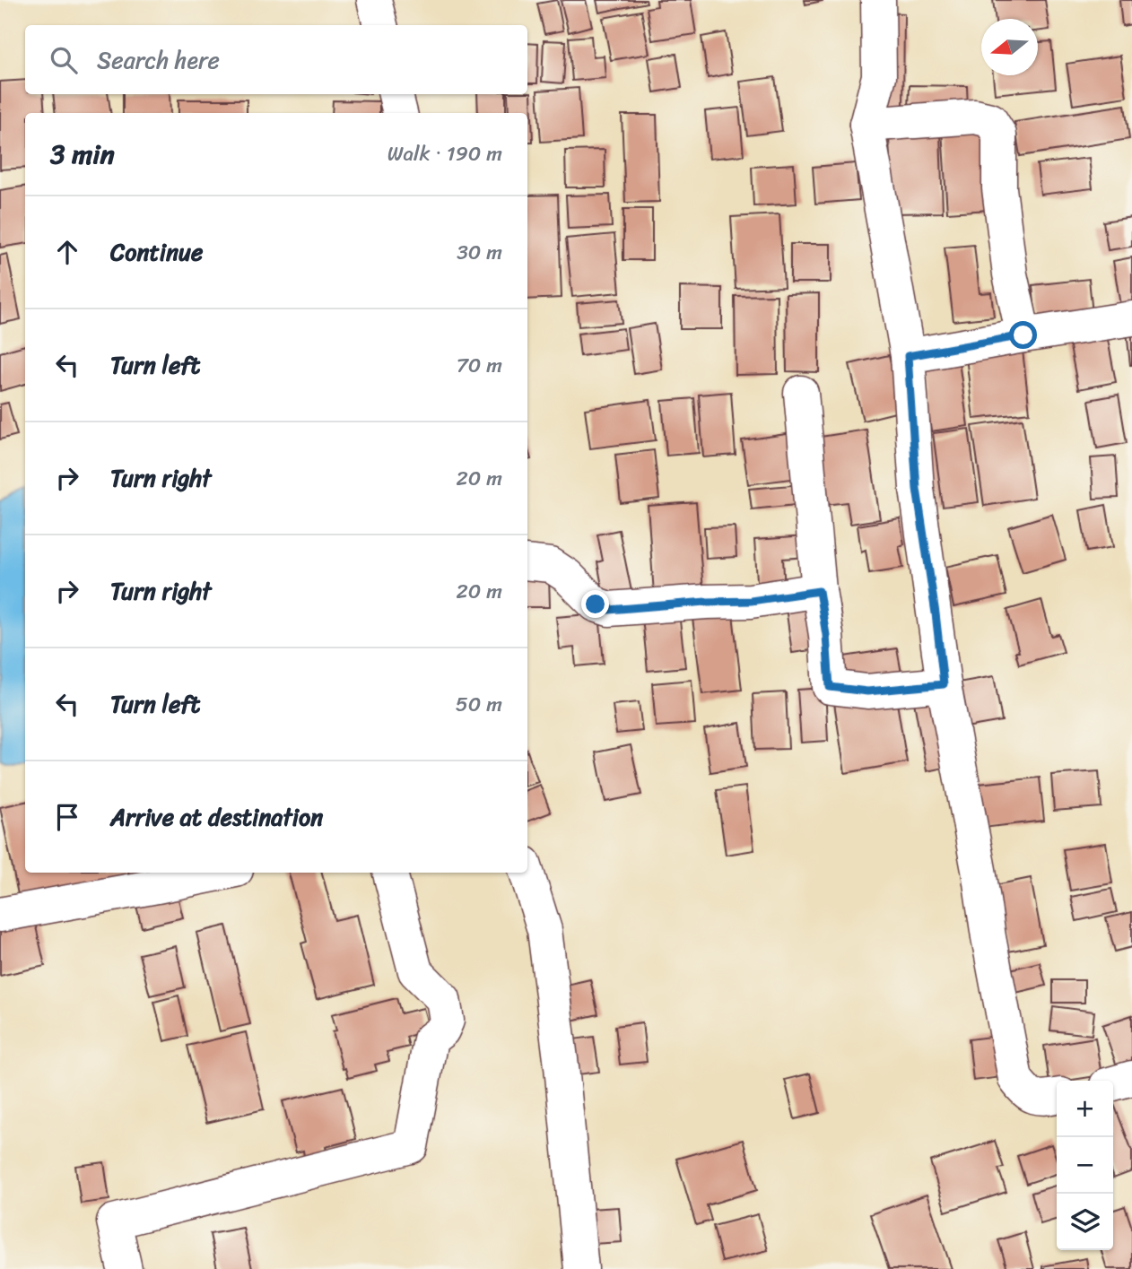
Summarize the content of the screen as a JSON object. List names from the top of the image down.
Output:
{
  "north": "left",
  "page": {
    "search": "Search here",
    "heading": ["3 min", "Walk · 190 m"],
    "list": [
      ["Continue", "30 m"],
      ["Turn left", "70 m"],
      ["Turn right", "20 m"],
      ["Turn right", "20 m"],
      ["Turn left", "50 m"],
      "Arrive at destination"
    ],
    "map_buttons": ["+", "−"]
  }
}
